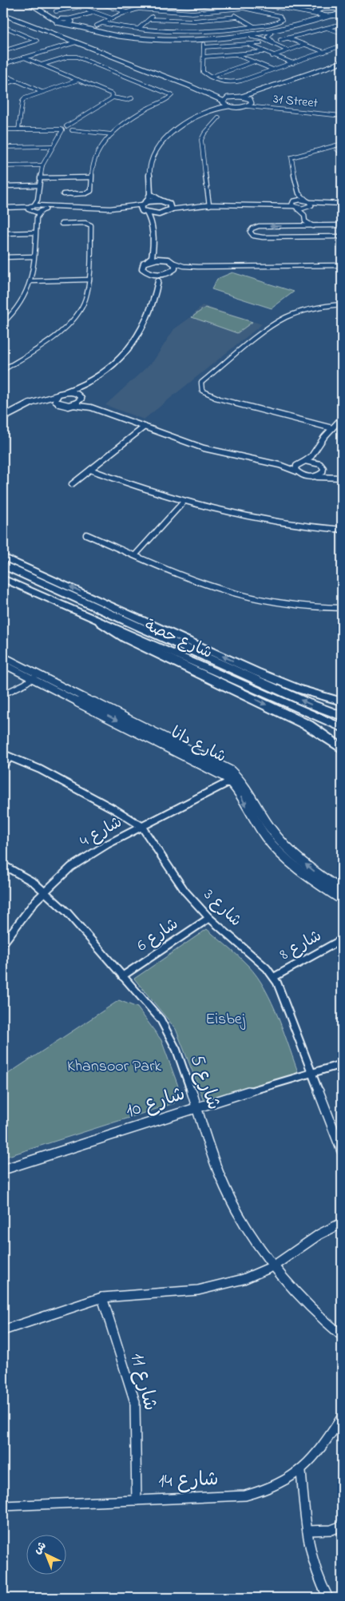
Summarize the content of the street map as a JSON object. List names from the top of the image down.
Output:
{
  "streets": {
    "main road": ["شارع حصة"],
    "street": [
      "31 Street",
      "شارع دانا",
      "شارع 4",
      "شارع 3",
      "شارع 6",
      "شارع 8",
      "شارع 5",
      "شارع 10",
      "شارع 11",
      "شارع 14"
    ]
  },
  "crossings": [
    ["شارع دانا", "شارع 4"],
    ["شارع 4", "شارع 3"],
    ["شارع 4", "شارع 5"],
    ["شارع 3", "شارع 6"],
    ["شارع 3", "شارع 8"],
    ["شارع 3", "شارع 10"],
    ["شارع 6", "شارع 5"],
    ["شارع 5", "شارع 10"],
    ["شارع 11", "شارع 14"]
  ],
  "parks": ["Eisbej", "Khansoor Park"],
  "north": "top left"
}
